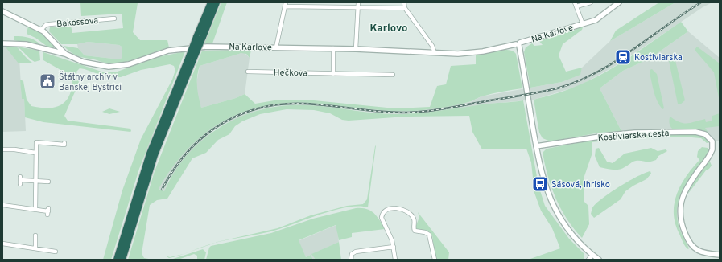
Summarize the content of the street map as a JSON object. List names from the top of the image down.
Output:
{
  "streets": {
    "street": [
      "Bakossova",
      "Na Karlove",
      "Hečkova",
      "Kostiviarska cesta"
    ]
  },
  "crossings": [
    ["Bakossova", "Na Karlove"]
  ],
  "districts": ["Karlovo"],
  "places": {
    "station": ["Kostiviarska"],
    "public building": ["Štátny archív v Banskej Bystrici"],
    "bus stop": ["Sásová, ihrisko"]
  }
}
